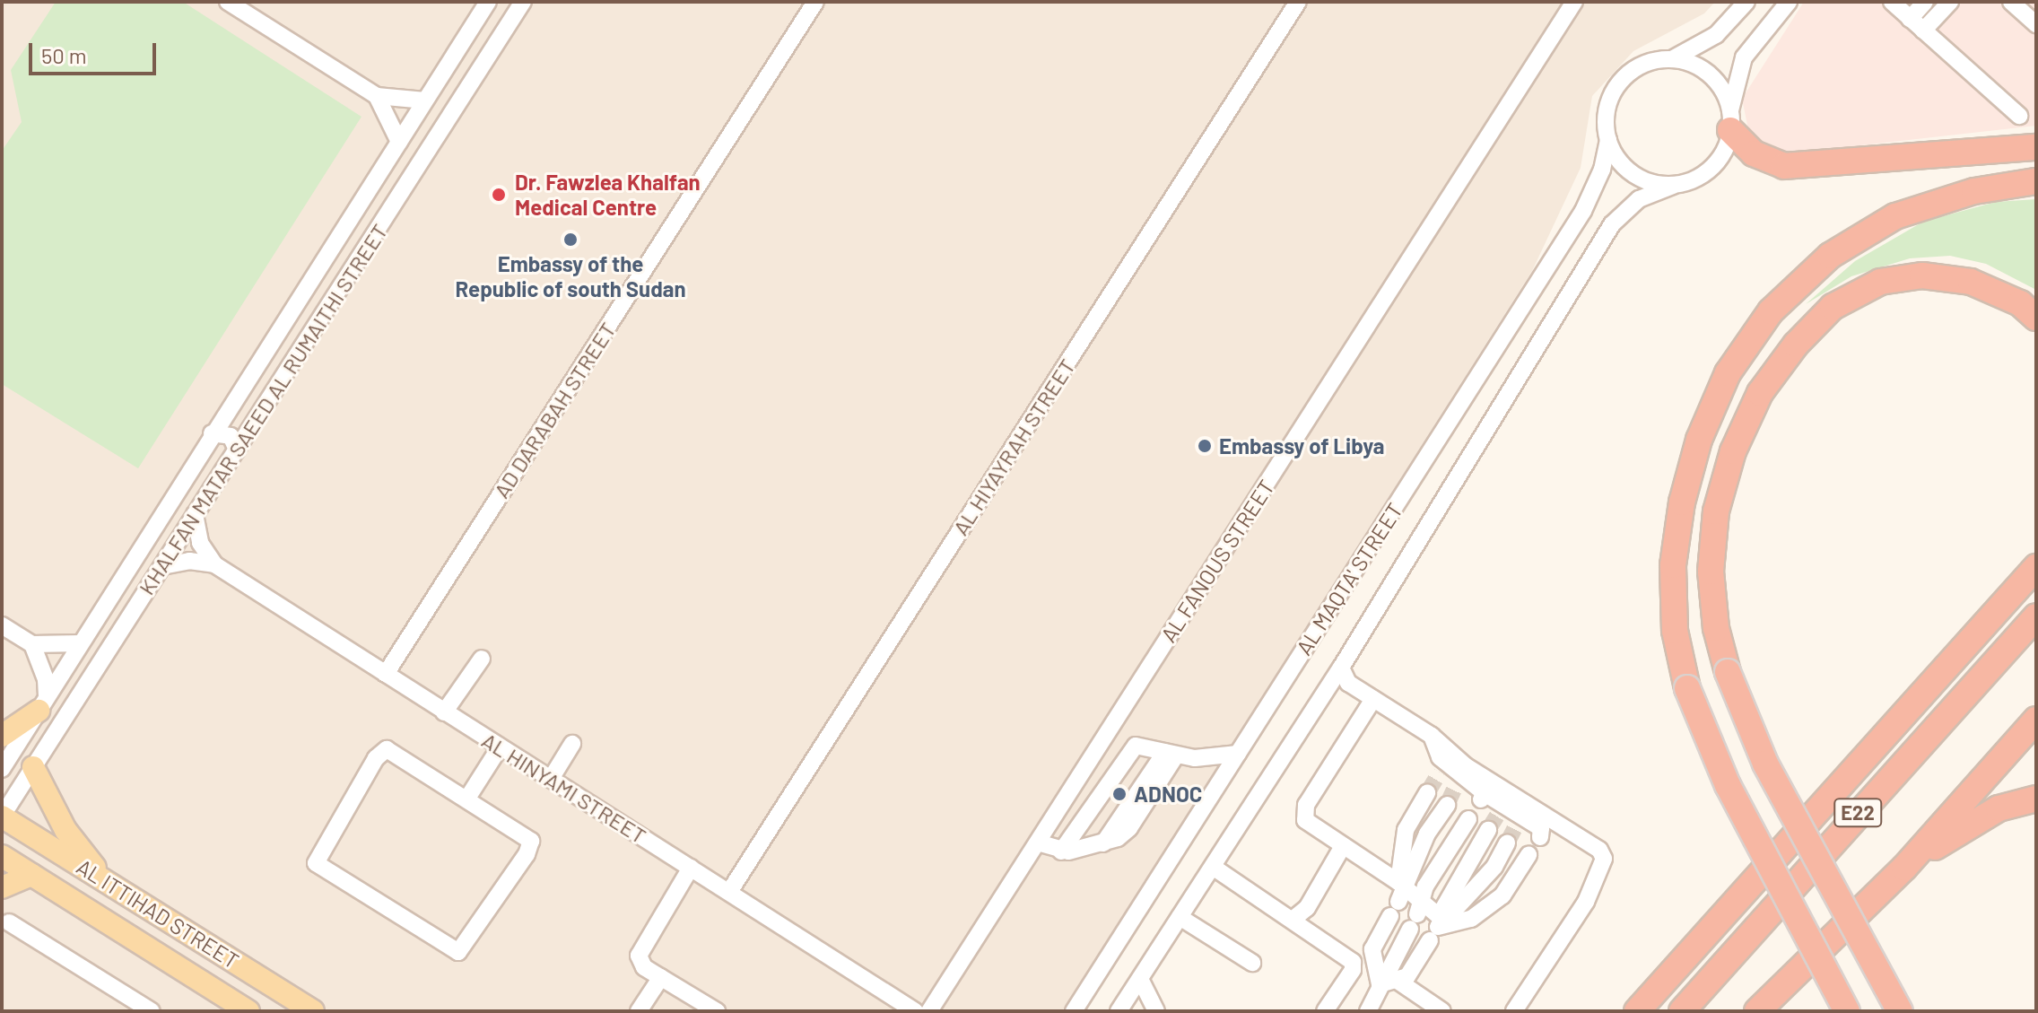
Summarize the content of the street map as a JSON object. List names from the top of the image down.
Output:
{
  "streets": {
    "highway": ["E22"],
    "main road": ["AL ITTIHAD STREET"],
    "street": [
      "KHALFAN MATAR SAEED AL RUMAITHI STREET",
      "AD DARABAH STREET",
      "AL HIYAYRAH STREET",
      "AL FANOUS STREET",
      "AL MAQTA' STREET",
      "AL HINYAMI STREET"
    ]
  },
  "crossings": [
    ["KHALFAN MATAR SAEED AL RUMAITHI STREET", "AL ITTIHAD STREET"],
    ["AD DARABAH STREET", "AL HINYAMI STREET"],
    ["AL HIYAYRAH STREET", "AL HINYAMI STREET"]
  ],
  "places": [
    "Dr. Fawzlea Khalfan Medical Centre",
    "Embassy of the Republic of south Sudan",
    "Embassy of Libya",
    "ADNOC"
  ],
  "scale_bar": "50 m"
}
